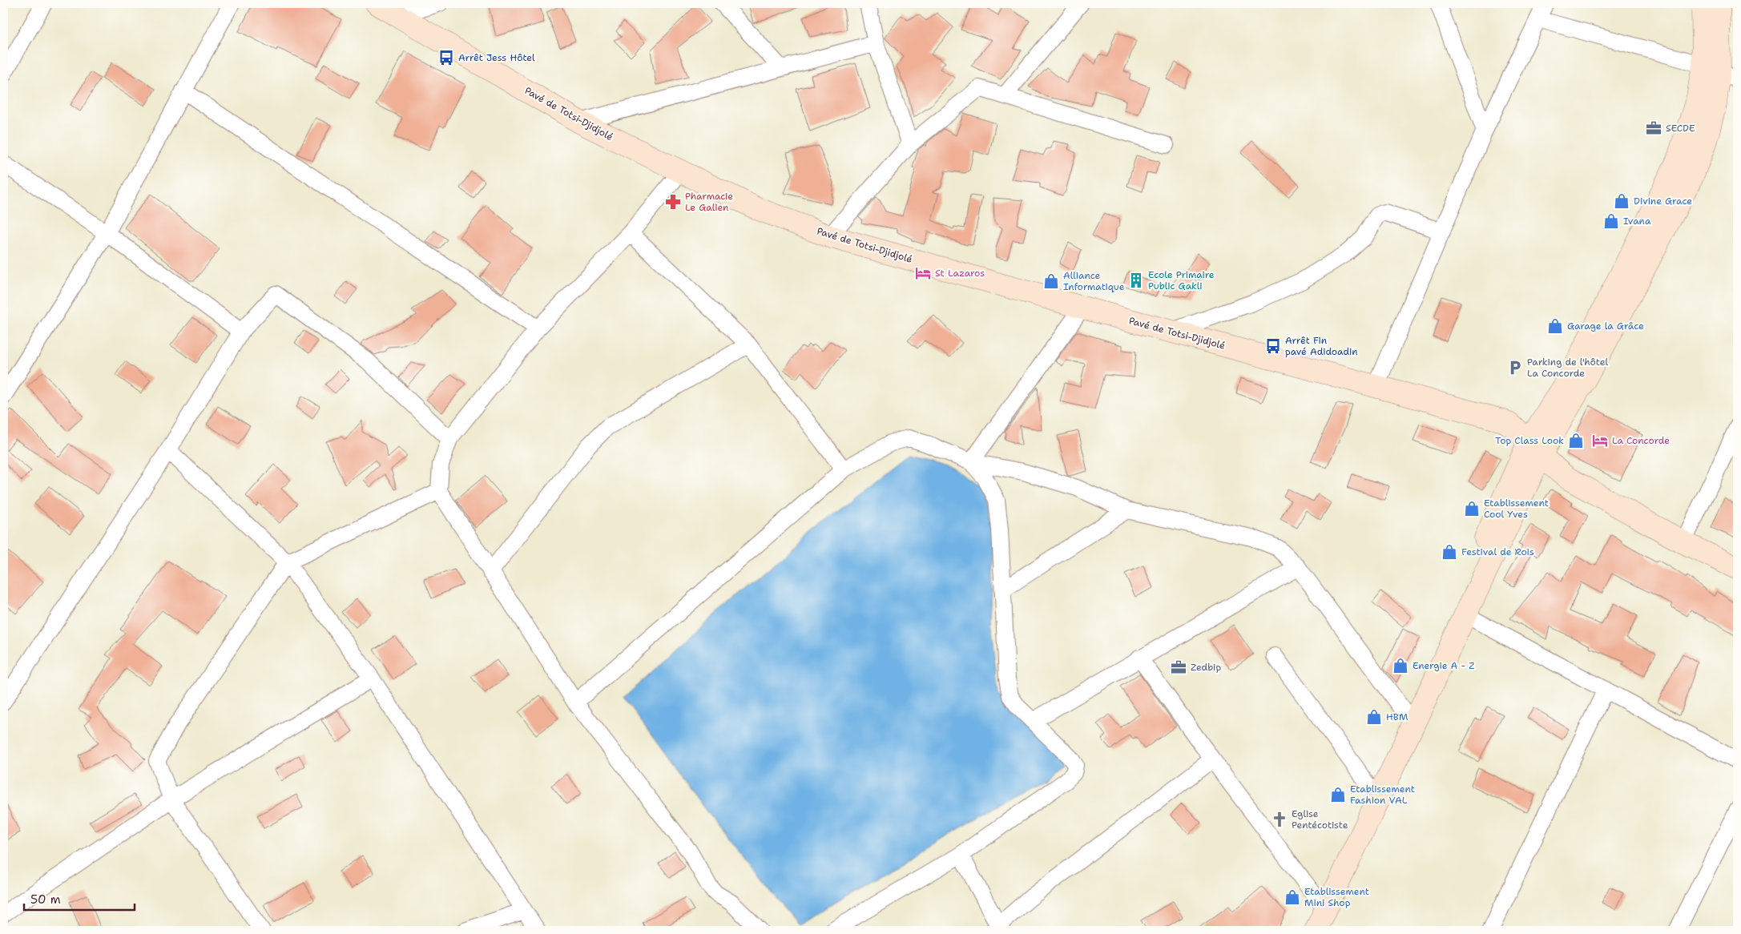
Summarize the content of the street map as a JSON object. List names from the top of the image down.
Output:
{
  "streets": {
    "main road": ["Pavé de Totsi-Djidjolé"]
  },
  "places": {
    "bus stop": ["Arrêt Jess Hôtel", "Arrêt Fin pavé Adidoadin"],
    "office": ["SECDE", "Zedbip"],
    "shop": [
      "Divine Grace",
      "Ivana",
      "Alliance Informatique",
      "Garage la Grâce",
      "Top Class Look",
      "Etablissement Cool Yves",
      "Festival de Rois",
      "Energie A - Z",
      "HBM",
      "Etablissement Fashion VAL",
      "Etablissement Mini Shop"
    ],
    "pharmacy": ["Pharmacie Le Galien"],
    "hotel": ["St Lazaros", "La Concorde"],
    "building": ["Ecole Primaire Public Gakli"],
    "parking": ["Parking de l'hôtel La Concorde"],
    "church": ["Eglise Pentécotiste"]
  },
  "scale_bar": "50 m"
}
